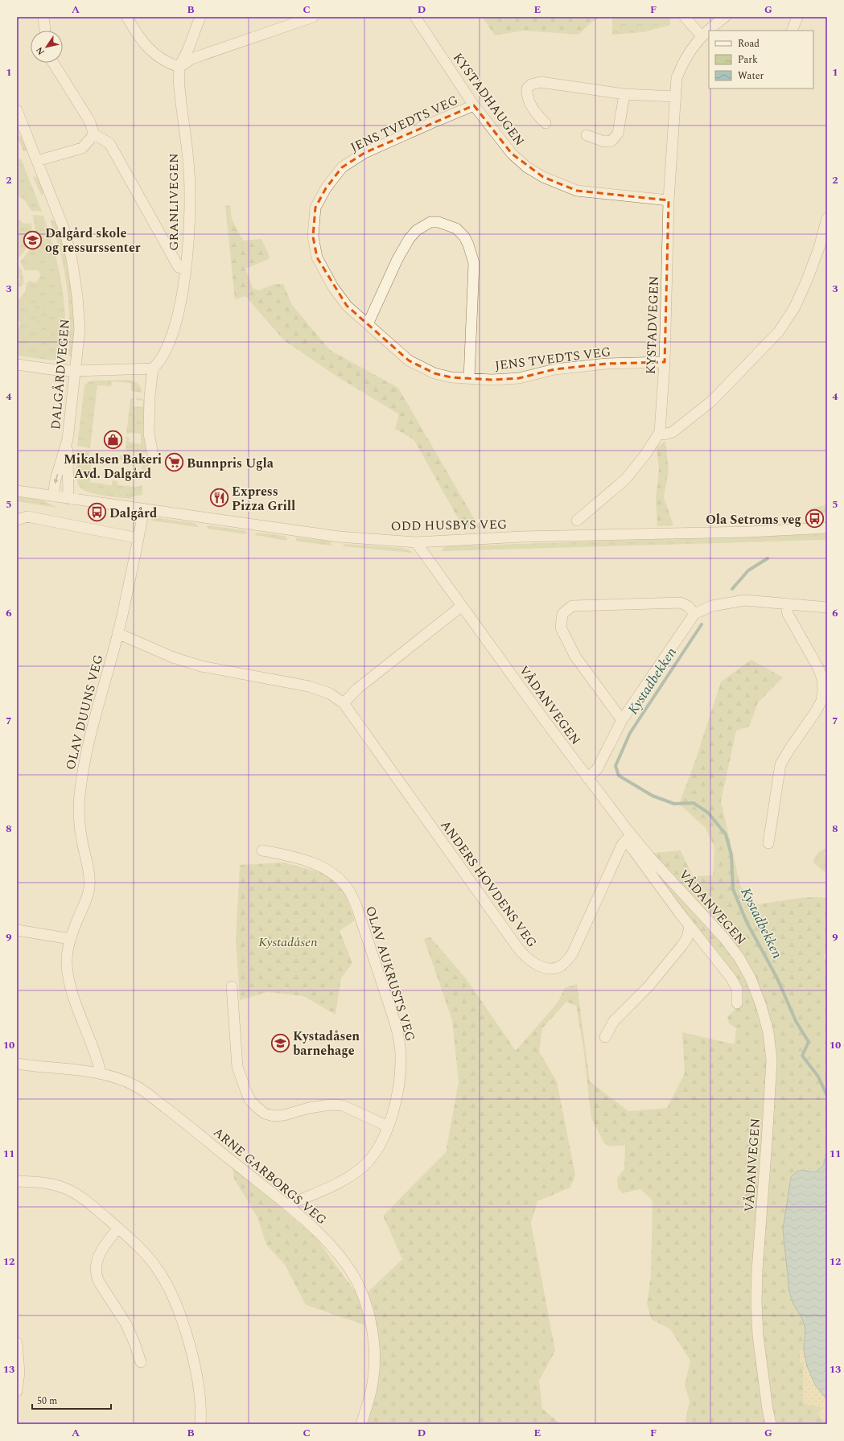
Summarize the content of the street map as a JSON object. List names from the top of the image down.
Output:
{
  "streets": {
    "street": [
      "KYSTADHAUGEN",
      "JENS TVEDTS VEG",
      "GRANLIVEGEN",
      "KYSTADVEGEN",
      "DALGÅRDVEGEN",
      "ODD HUSBYS VEG",
      "VÅDANVEGEN",
      "OLAV DUUNS VEG",
      "ANDERS HOVDENS VEG",
      "OLAV AUKRUSTS VEG",
      "ARNE GARBORGS VEG"
    ]
  },
  "crossings": [
    ["KYSTADHAUGEN", "JENS TVEDTS VEG"],
    ["KYSTADHAUGEN", "KYSTADVEGEN"],
    ["JENS TVEDTS VEG", "KYSTADVEGEN"],
    ["DALGÅRDVEGEN", "ODD HUSBYS VEG"],
    ["ODD HUSBYS VEG", "VÅDANVEGEN"],
    ["ODD HUSBYS VEG", "OLAV DUUNS VEG"],
    ["VÅDANVEGEN", "ANDERS HOVDENS VEG"],
    ["OLAV DUUNS VEG", "ANDERS HOVDENS VEG"],
    ["OLAV DUUNS VEG", "ARNE GARBORGS VEG"],
    ["OLAV AUKRUSTS VEG", "ARNE GARBORGS VEG"]
  ],
  "water": ["Kystadbekken"],
  "parks": ["Kystadåsen"],
  "places": {
    "school or university": ["Dalgård skole og ressurssenter", "Kystadåsen barnehage"],
    "shop": ["Mikalsen Bakeri Avd. Dalgård"],
    "supermarket": ["Bunnpris Ugla"],
    "restaurant": ["Express Pizza Grill"],
    "bus stop": ["Dalgård", "Ola Setroms veg"]
  },
  "legend": ["Road", "Park", "Water"],
  "scale_bar": "50 m",
  "north": "bottom left",
  "grid": {
    "columns": [
      "A",
      "B",
      "C",
      "D",
      "E",
      "F",
      "G"
    ],
    "rows": [
      "1",
      "2",
      "3",
      "4",
      "5",
      "6",
      "7",
      "8",
      "9",
      "10",
      "11",
      "12",
      "13"
    ]
  }
}
